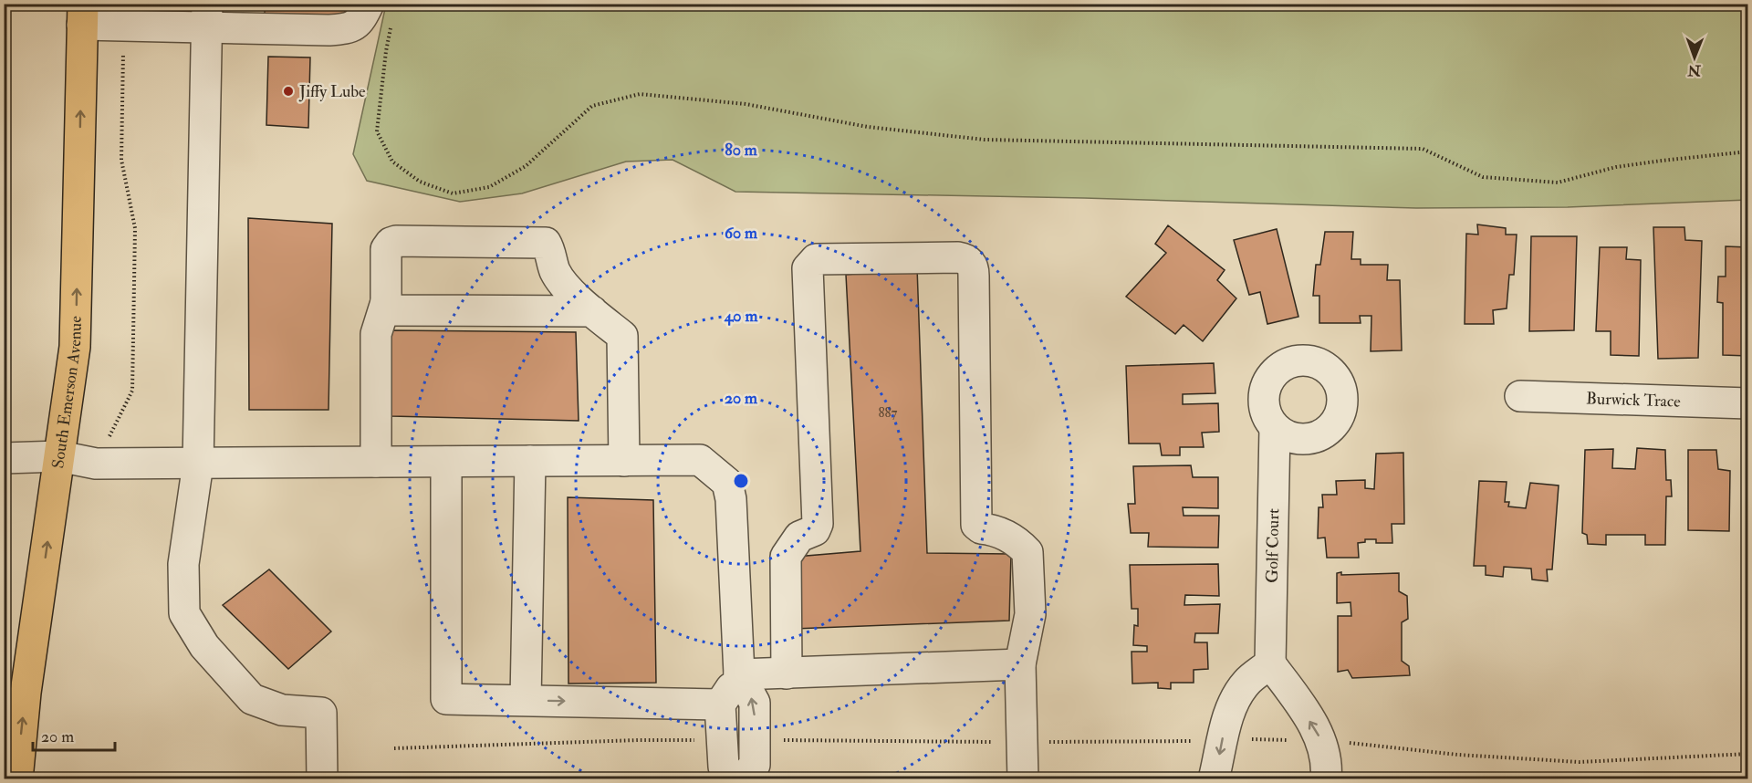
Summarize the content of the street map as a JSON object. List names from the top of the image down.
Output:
{
  "streets": {
    "main road": ["South Emerson Avenue"],
    "street": ["Burwick Trace", "Golf Court"]
  },
  "one_way": ["South Emerson Avenue"],
  "places": ["Jiffy Lube"],
  "house_numbers": ["887"],
  "scale_bar": "20 m",
  "north": "bottom",
  "rings": [
    "80 m",
    "60 m",
    "40 m",
    "20 m"
  ]
}
